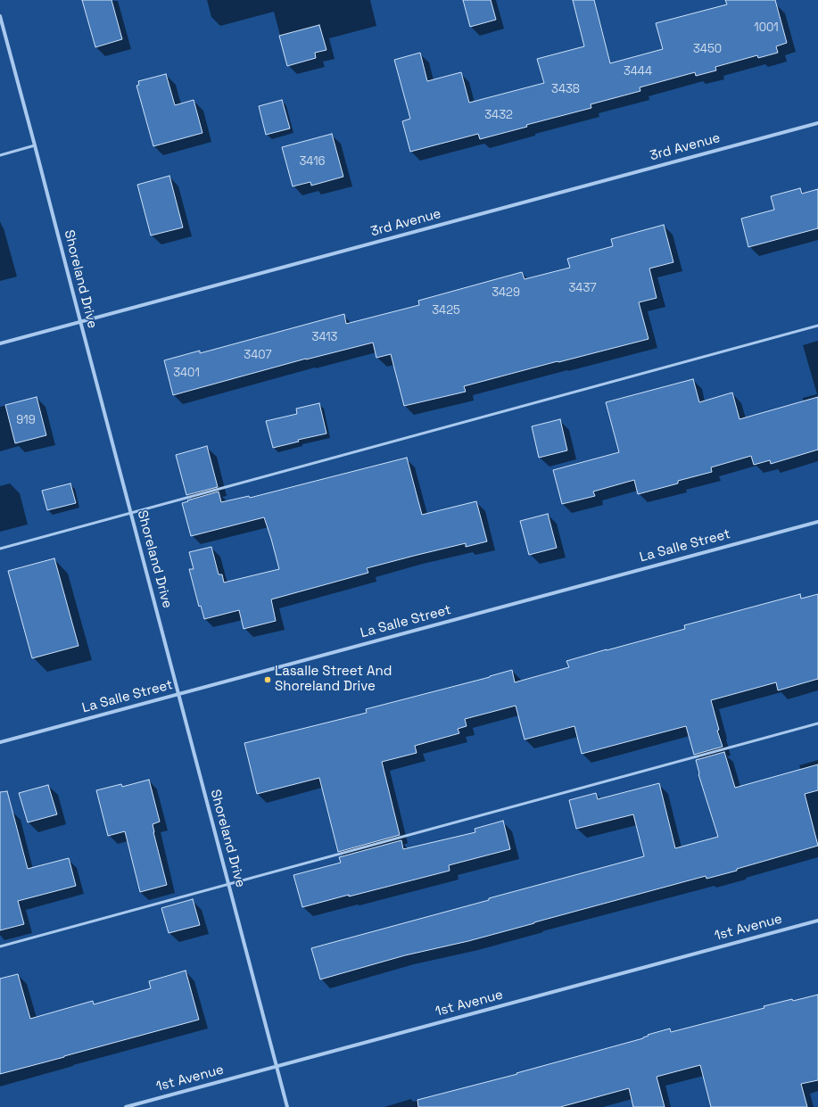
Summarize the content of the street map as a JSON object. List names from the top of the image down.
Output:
{
  "streets": {
    "street": [
      "3rd Avenue",
      "Shoreland Drive",
      "La Salle Street",
      "1st Avenue"
    ]
  },
  "crossings": [
    ["3rd Avenue", "Shoreland Drive"],
    ["Shoreland Drive", "La Salle Street"],
    ["Shoreland Drive", "1st Avenue"]
  ],
  "places": ["Lasalle Street And Shoreland Drive"],
  "house_numbers": [
    "1001",
    "3450",
    "3444",
    "3438",
    "3432",
    "3416",
    "3437",
    "3429",
    "3425",
    "3413",
    "3407",
    "3401",
    "919"
  ]
}
